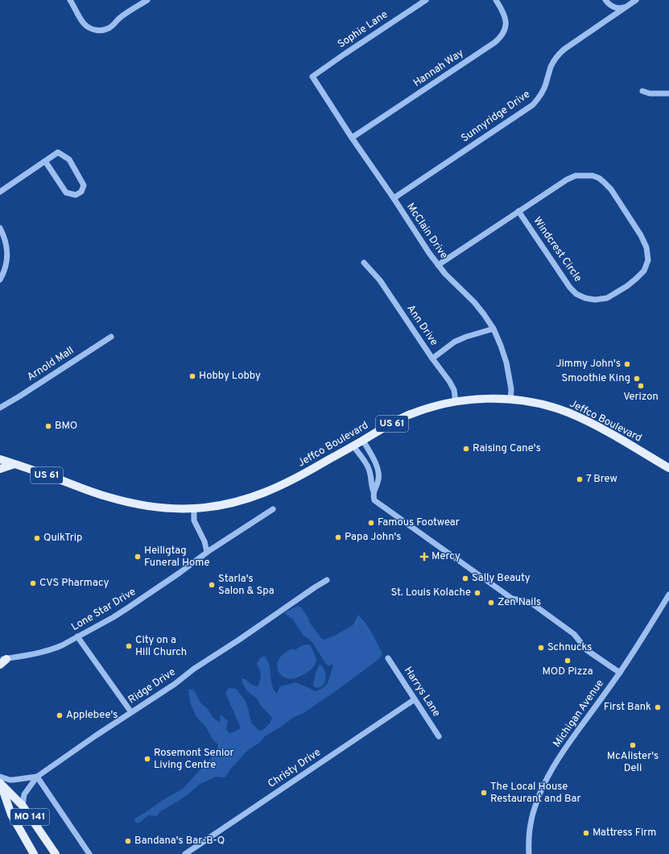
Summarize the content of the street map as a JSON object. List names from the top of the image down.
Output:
{
  "streets": {
    "main road": ["Jeffco Boulevard", "US 61", "MO 141"],
    "street": [
      "Sophie Lane",
      "Hannah Way",
      "Sunnyridge Drive",
      "McClain Drive",
      "Windcrest Circle",
      "Ann Drive",
      "Arnold Mall",
      "Lone Star Drive",
      "Ridge Drive",
      "Harrys Lane",
      "Michigan Avenue",
      "Christy Drive"
    ]
  },
  "crossings": [
    ["Sophie Lane", "McClain Drive"],
    ["Hannah Way", "McClain Drive"],
    ["Sunnyridge Drive", "McClain Drive"],
    ["McClain Drive", "Windcrest Circle"],
    ["McClain Drive", "Jeffco Boulevard"],
    ["Ann Drive", "Jeffco Boulevard"],
    ["Ridge Drive", "MO 141"],
    ["Harrys Lane", "Christy Drive"]
  ],
  "places": {
    "other": [
      "Jimmy John's",
      "Hobby Lobby",
      "Smoothie King",
      "Verizon",
      "BMO",
      "Raising Cane's",
      "7 Brew",
      "Famous Footwear",
      "Papa John's",
      "QuikTrip",
      "Heiligtag Funeral Home",
      "Sally Beauty",
      "CVS Pharmacy",
      "Starla's Salon & Spa",
      "St. Louis Kolache",
      "Zen Nails",
      "City on a Hill Church",
      "Schnucks",
      "MOD Pizza",
      "First Bank",
      "Applebee's",
      "McAlister's Deli",
      "Rosemont Senior Living Centre",
      "The Local House Restaurant and Bar",
      "Mattress Firm",
      "Bandana's Bar-B-Q"
    ],
    "health": ["Mercy"]
  }
}
